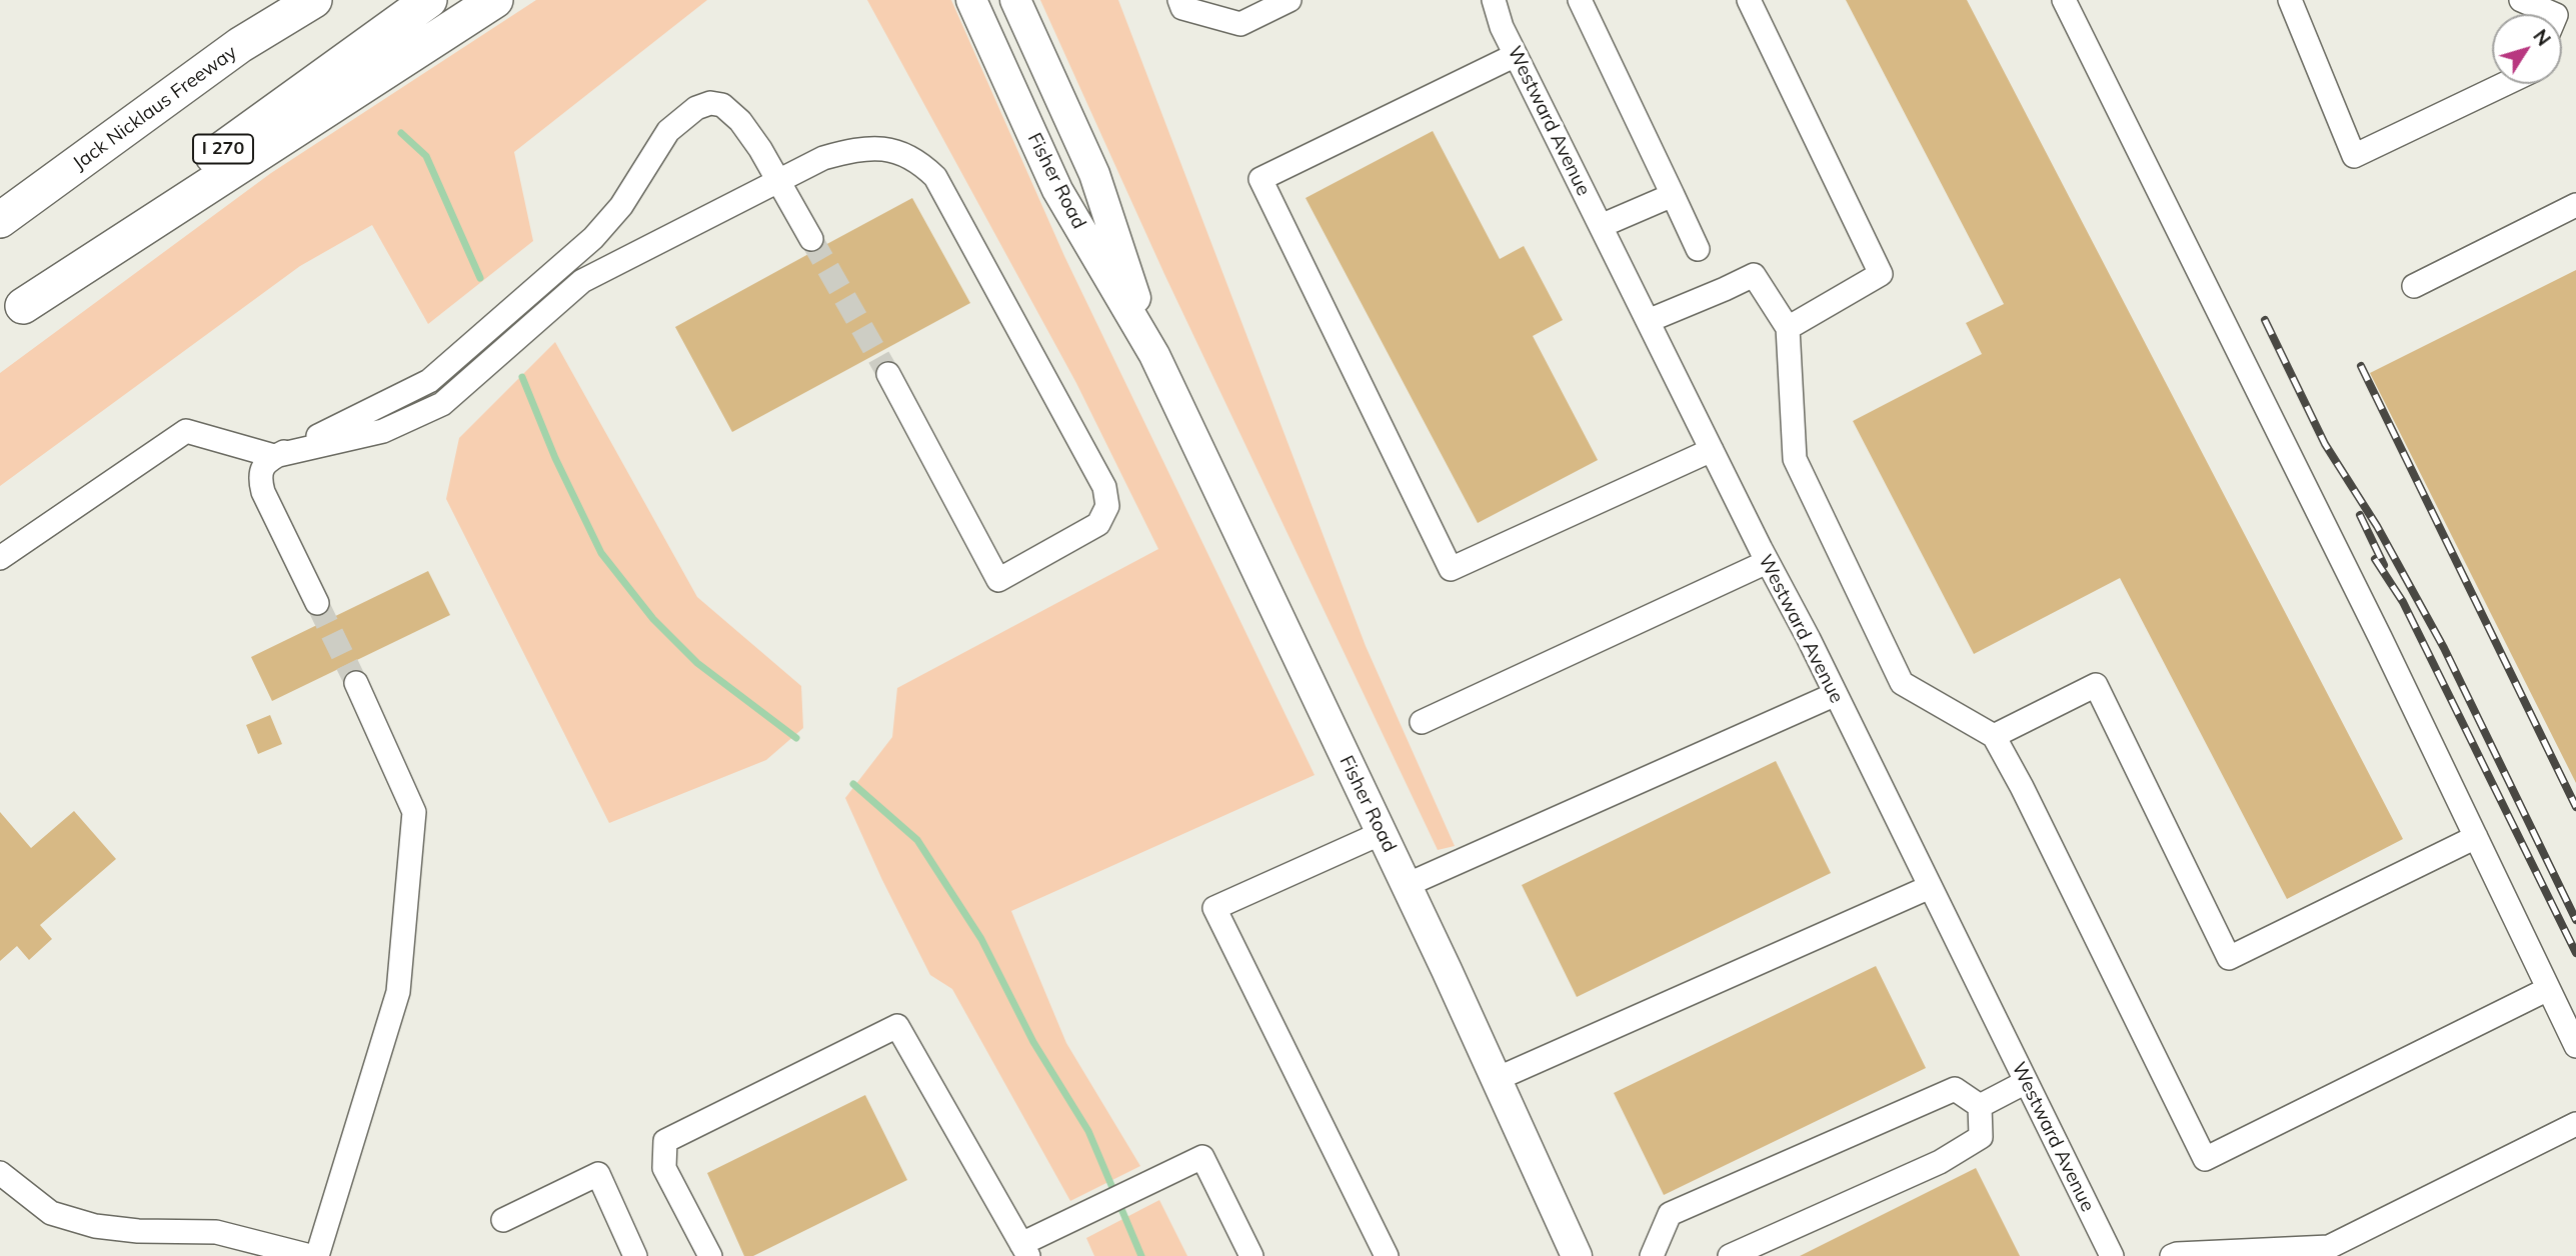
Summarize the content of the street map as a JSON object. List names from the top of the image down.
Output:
{
  "streets": {
    "highway": ["Jack Nicklaus Freeway", "I 270"],
    "main road": ["Fisher Road"],
    "street": ["Westward Avenue"]
  },
  "north": "top right"
}
